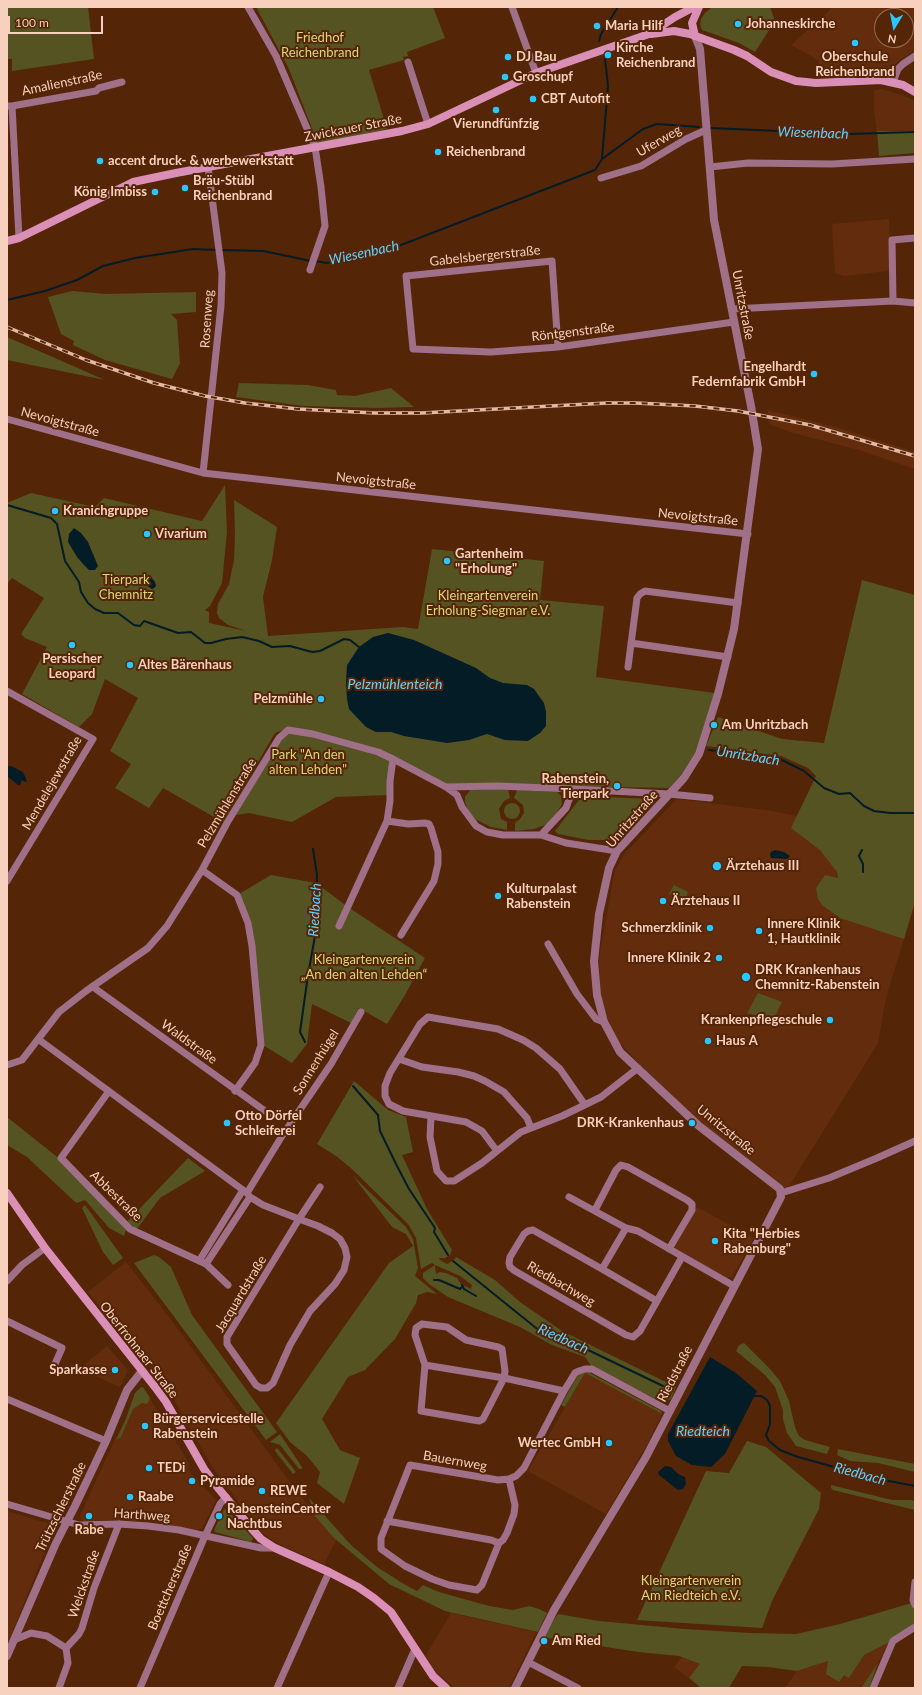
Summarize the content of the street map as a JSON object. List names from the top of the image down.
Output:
{
  "streets": {
    "main road": ["Zwickauer Straße", "Oberfrohnaer Straße"],
    "street": [
      "Amalienstraße",
      "Uferweg",
      "Gabelsbergerstraße",
      "Unritzstraße",
      "Rosenweg",
      "Röntgenstraße",
      "Nevoigtstraße",
      "Mendelejewstraße",
      "Pelzmühlenstraße",
      "Waldstraße",
      "Sonnenhügel",
      "Abbestraße",
      "Riedbachweg",
      "Jacquardstraße",
      "Riedstraße",
      "Bauernweg",
      "Trützschlerstraße",
      "Harthweg",
      "Welckstraße",
      "Boettcherstraße"
    ]
  },
  "crossings": [
    ["Zwickauer Straße", "Rosenweg"],
    ["Uferweg", "Unritzstraße"],
    ["Gabelsbergerstraße", "Röntgenstraße"],
    ["Unritzstraße", "Röntgenstraße"],
    ["Unritzstraße", "Nevoigtstraße"],
    ["Unritzstraße", "Pelzmühlenstraße"],
    ["Unritzstraße", "Riedstraße"],
    ["Rosenweg", "Nevoigtstraße"],
    ["Pelzmühlenstraße", "Waldstraße"],
    ["Pelzmühlenstraße", "Jacquardstraße"],
    ["Sonnenhügel", "Abbestraße"],
    ["Sonnenhügel", "Jacquardstraße"],
    ["Abbestraße", "Jacquardstraße"],
    ["Oberfrohnaer Straße", "Trützschlerstraße"],
    ["Oberfrohnaer Straße", "Harthweg"],
    ["Oberfrohnaer Straße", "Boettcherstraße"],
    ["Trützschlerstraße", "Harthweg"],
    ["Harthweg", "Welckstraße"],
    ["Harthweg", "Boettcherstraße"]
  ],
  "water": [
    "Wiesenbach",
    "Pelzmühlenteich",
    "Unritzbach",
    "Riedbach",
    "Riedteich"
  ],
  "parks": [
    "Friedhof Reichenbrand",
    "Tierpark Chemnitz",
    "Kleingartenverein Erholung-Siegmar e.V.",
    "Park \"An den alten Lehden\"",
    "Kleingartenverein „An den alten Lehden“",
    "Kleingartenverein Am Riedteich e.V."
  ],
  "places": [
    "Johanneskirche",
    "Maria Hilf",
    "Oberschule Reichenbrand",
    "Kirche Reichenbrand",
    "DJ Bau",
    "Groschupf",
    "CBT Autofit",
    "Vierundfünfzig",
    "Reichenbrand",
    "accent druck- & werbewerkstatt",
    "Bräu-Stübl Reichenbrand",
    "König Imbiss",
    "Engelhardt Federnfabrik GmbH",
    "Kranichgruppe",
    "Vivarium",
    "Gartenheim \"Erholung\"",
    "Persischer Leopard",
    "Altes Bärenhaus",
    "Pelzmühle",
    "Am Unritzbach",
    "Rabenstein, Tierpark",
    "Ärztehaus III",
    "Kulturpalast Rabenstein",
    "Ärztehaus II",
    "Schmerzklinik",
    "Innere Klinik 1, Hautklinik",
    "Innere Klinik 2",
    "DRK Krankenhaus Chemnitz-Rabenstein",
    "Krankenpflegeschule",
    "Haus A",
    "Otto Dörfel Schleiferei",
    "DRK-Krankenhaus",
    "Kita \"Herbies Rabenburg\"",
    "Sparkasse",
    "Bürgerservicestelle Rabenstein",
    "Wertec GmbH",
    "TEDi",
    "Pyramide",
    "REWE",
    "Raabe",
    "Rabe",
    "RabensteinCenter Nachtbus",
    "Am Ried"
  ],
  "scale_bar": "100 m",
  "north": "bottom"
}
